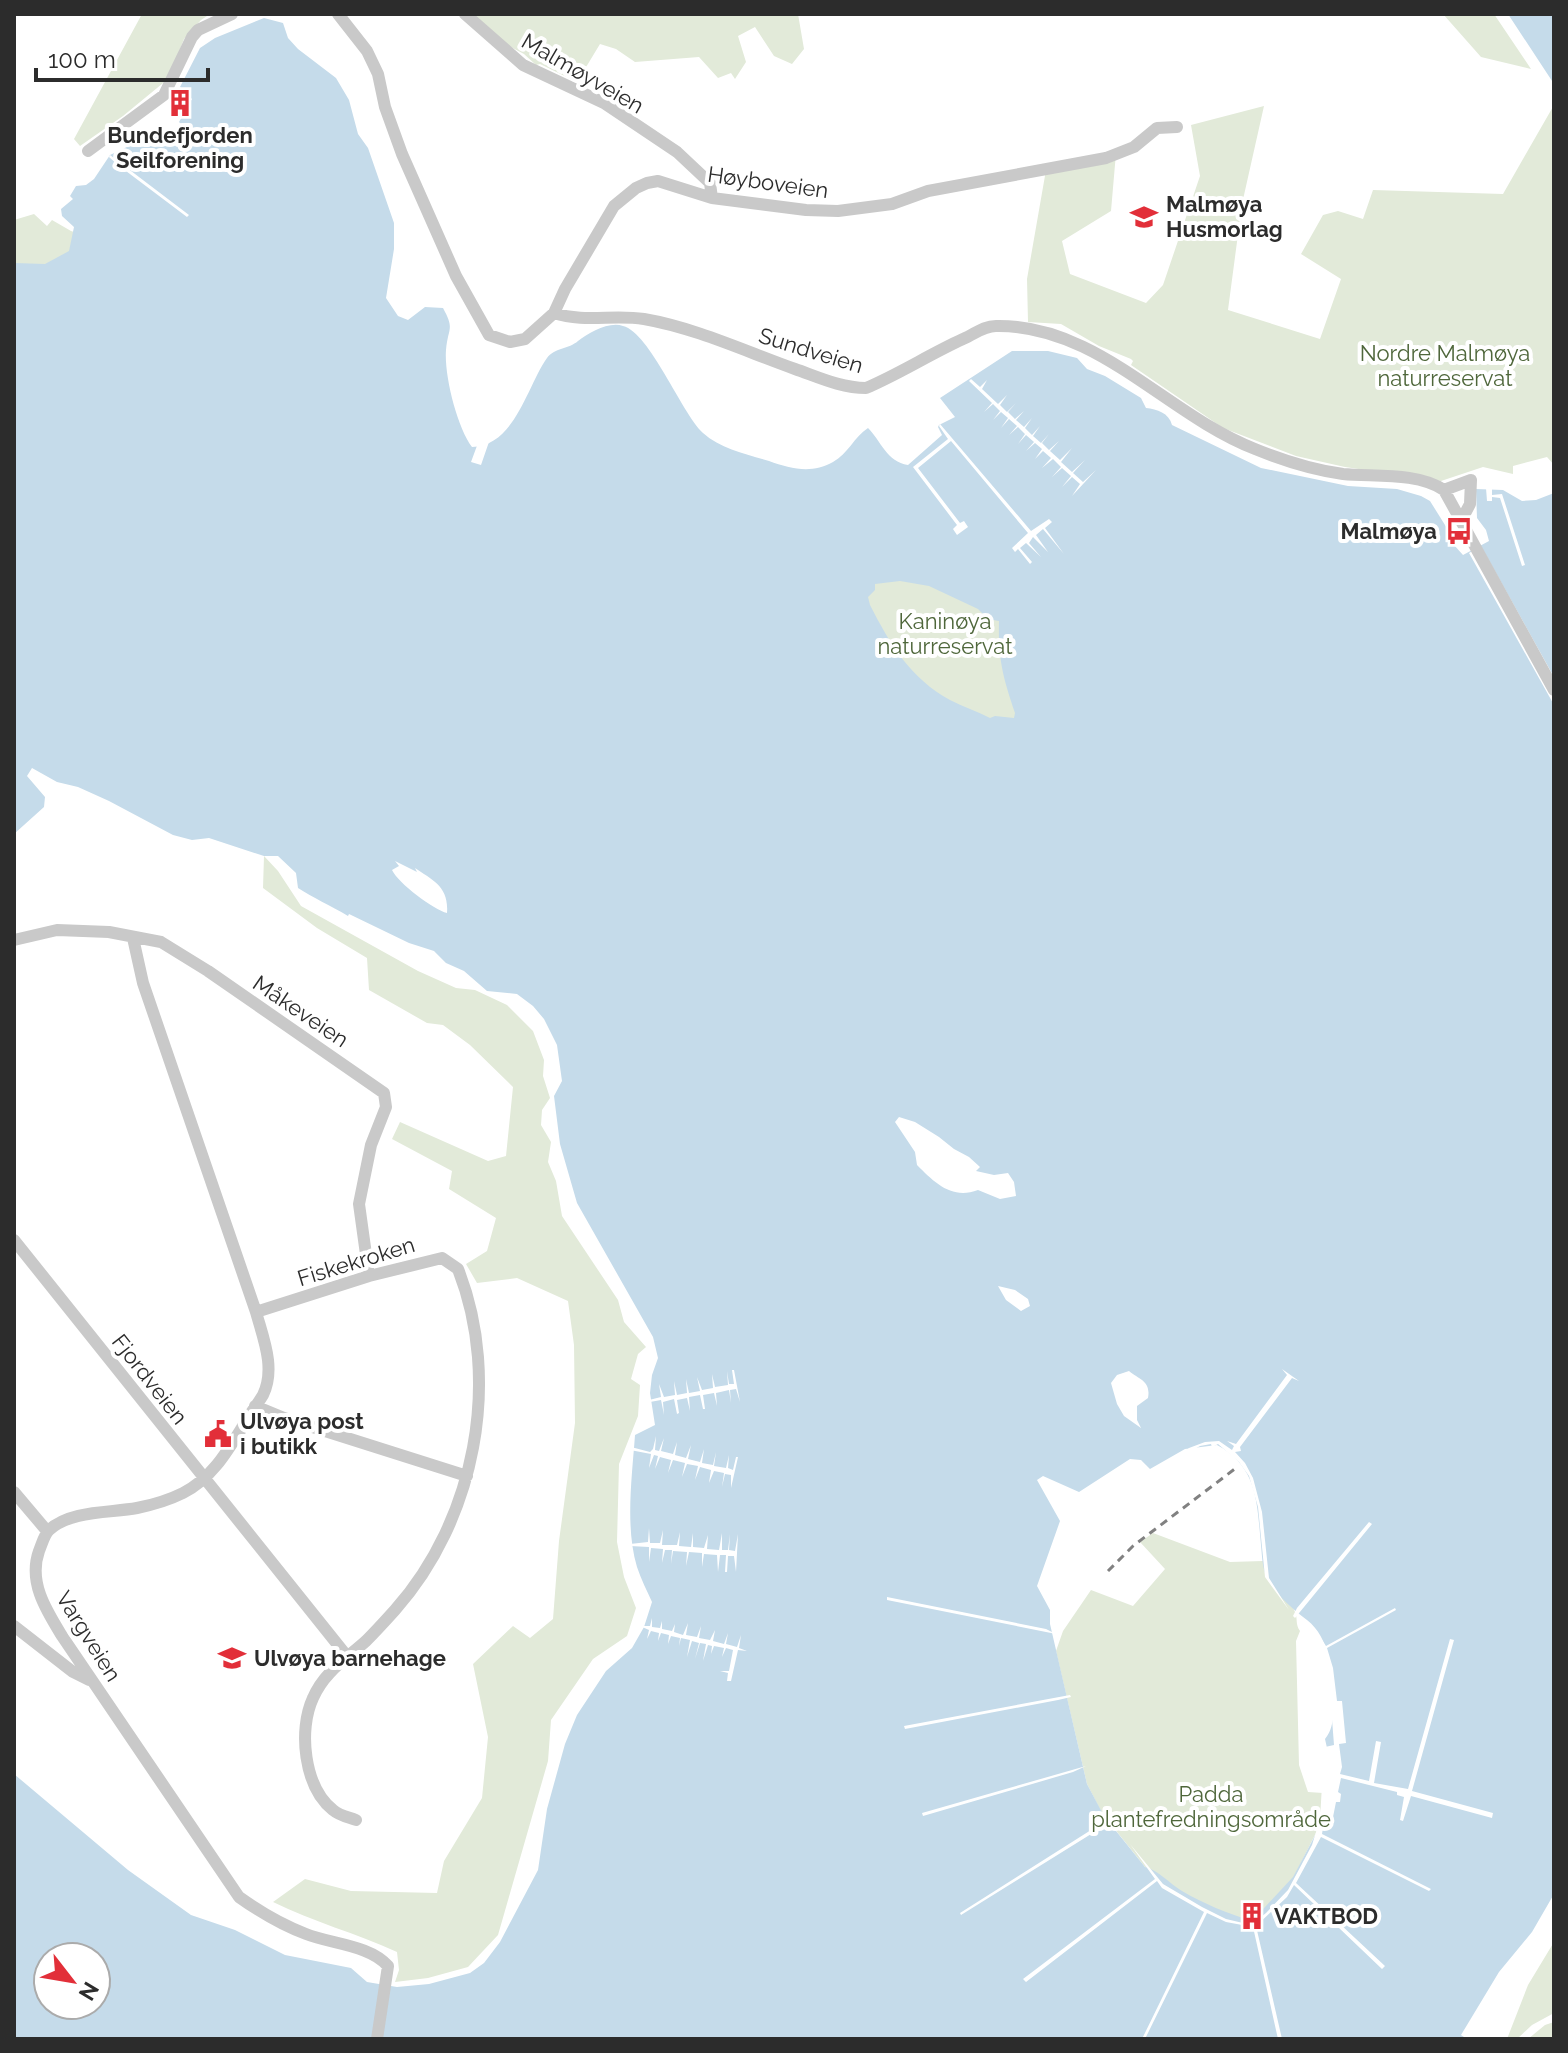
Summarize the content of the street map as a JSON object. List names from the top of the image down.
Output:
{
  "streets": {
    "street": [
      "Malmøyveien",
      "Høyboveien",
      "Sundveien",
      "Måkeveien",
      "Fiskekroken",
      "Fjordveien",
      "Vargveien"
    ]
  },
  "crossings": [
    ["Malmøyveien", "Høyboveien"],
    ["Høyboveien", "Sundveien"],
    ["Måkeveien", "Fiskekroken"],
    ["Fiskekroken", "Fjordveien"]
  ],
  "parks": ["Nordre Malmøya naturreservat", "Kaninøya naturreservat", "Padda plantefredningsområde"],
  "places": {
    "building": ["Bundefjorden Seilforening", "VAKTBOD"],
    "school or university": ["Malmøya Husmorlag", "Ulvøya barnehage"],
    "bus stop": ["Malmøya"],
    "public building": ["Ulvøya post i butikk"]
  },
  "scale_bar": "100 m",
  "north": "bottom right"
}
